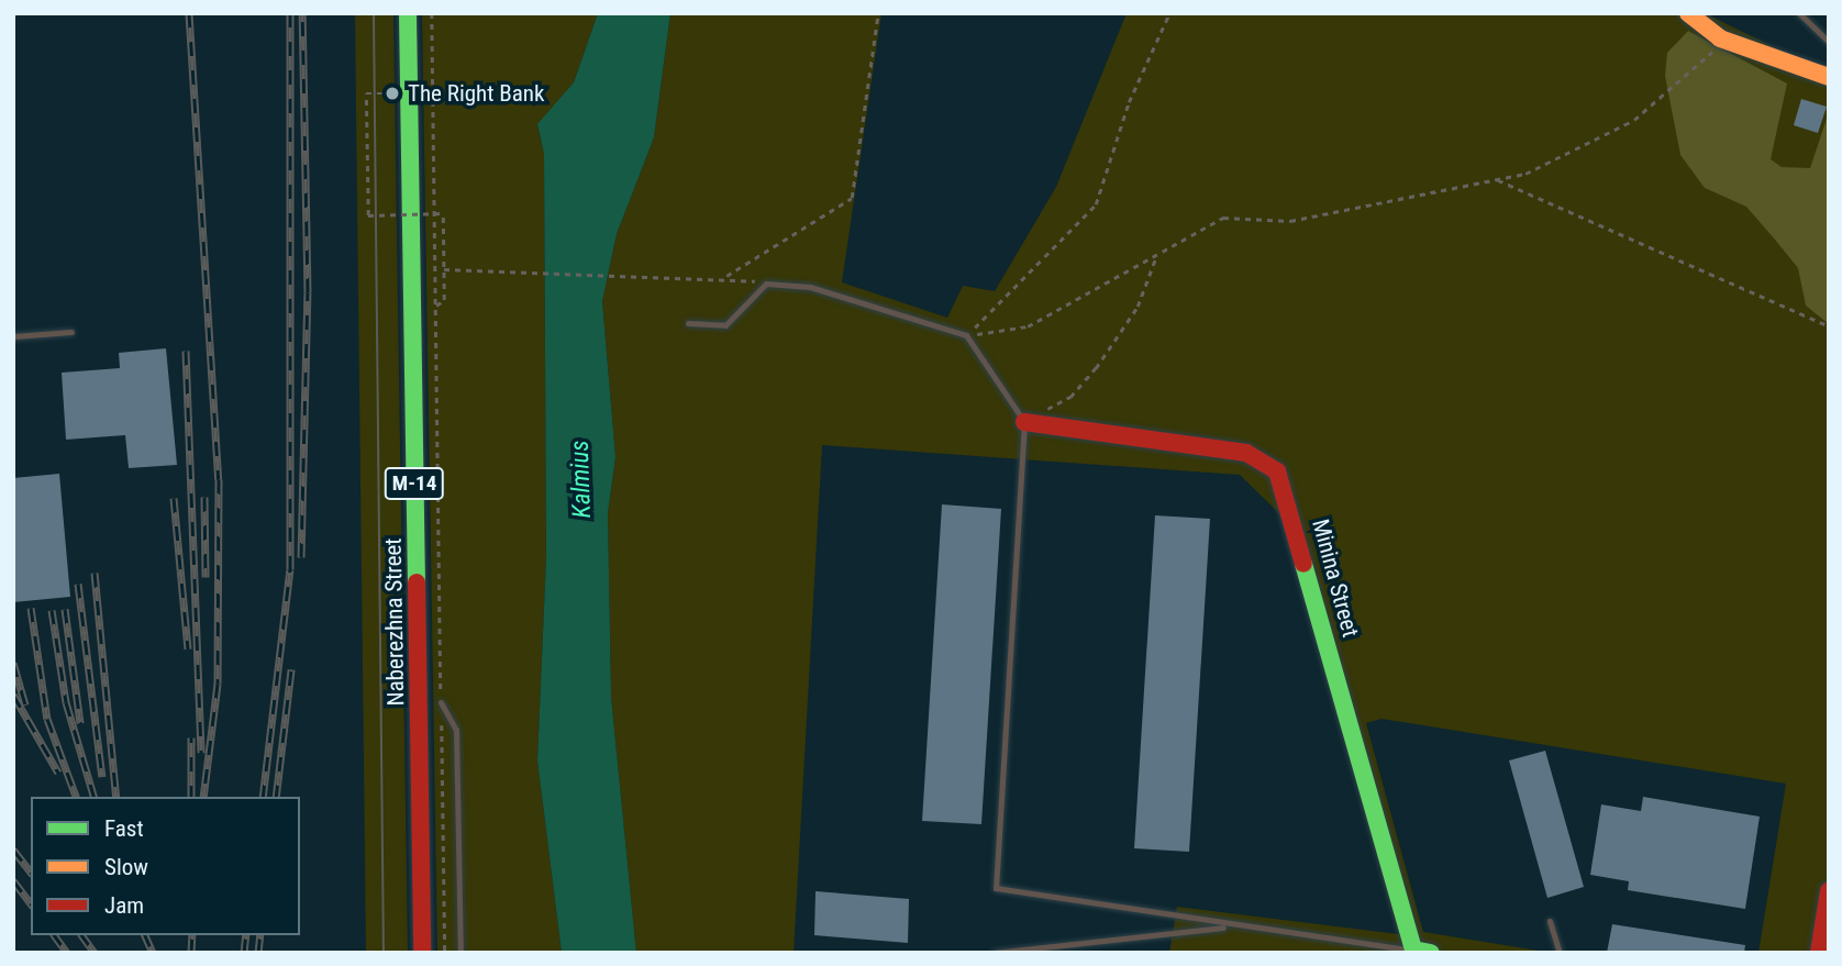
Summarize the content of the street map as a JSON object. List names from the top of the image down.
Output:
{
  "streets": {
    "main road": ["М-14", "Minina Street", "Naberezhna Street"]
  },
  "water": ["Kalmius"],
  "places": ["The Right Bank"],
  "legend": ["Fast", "Slow", "Jam"]
}
